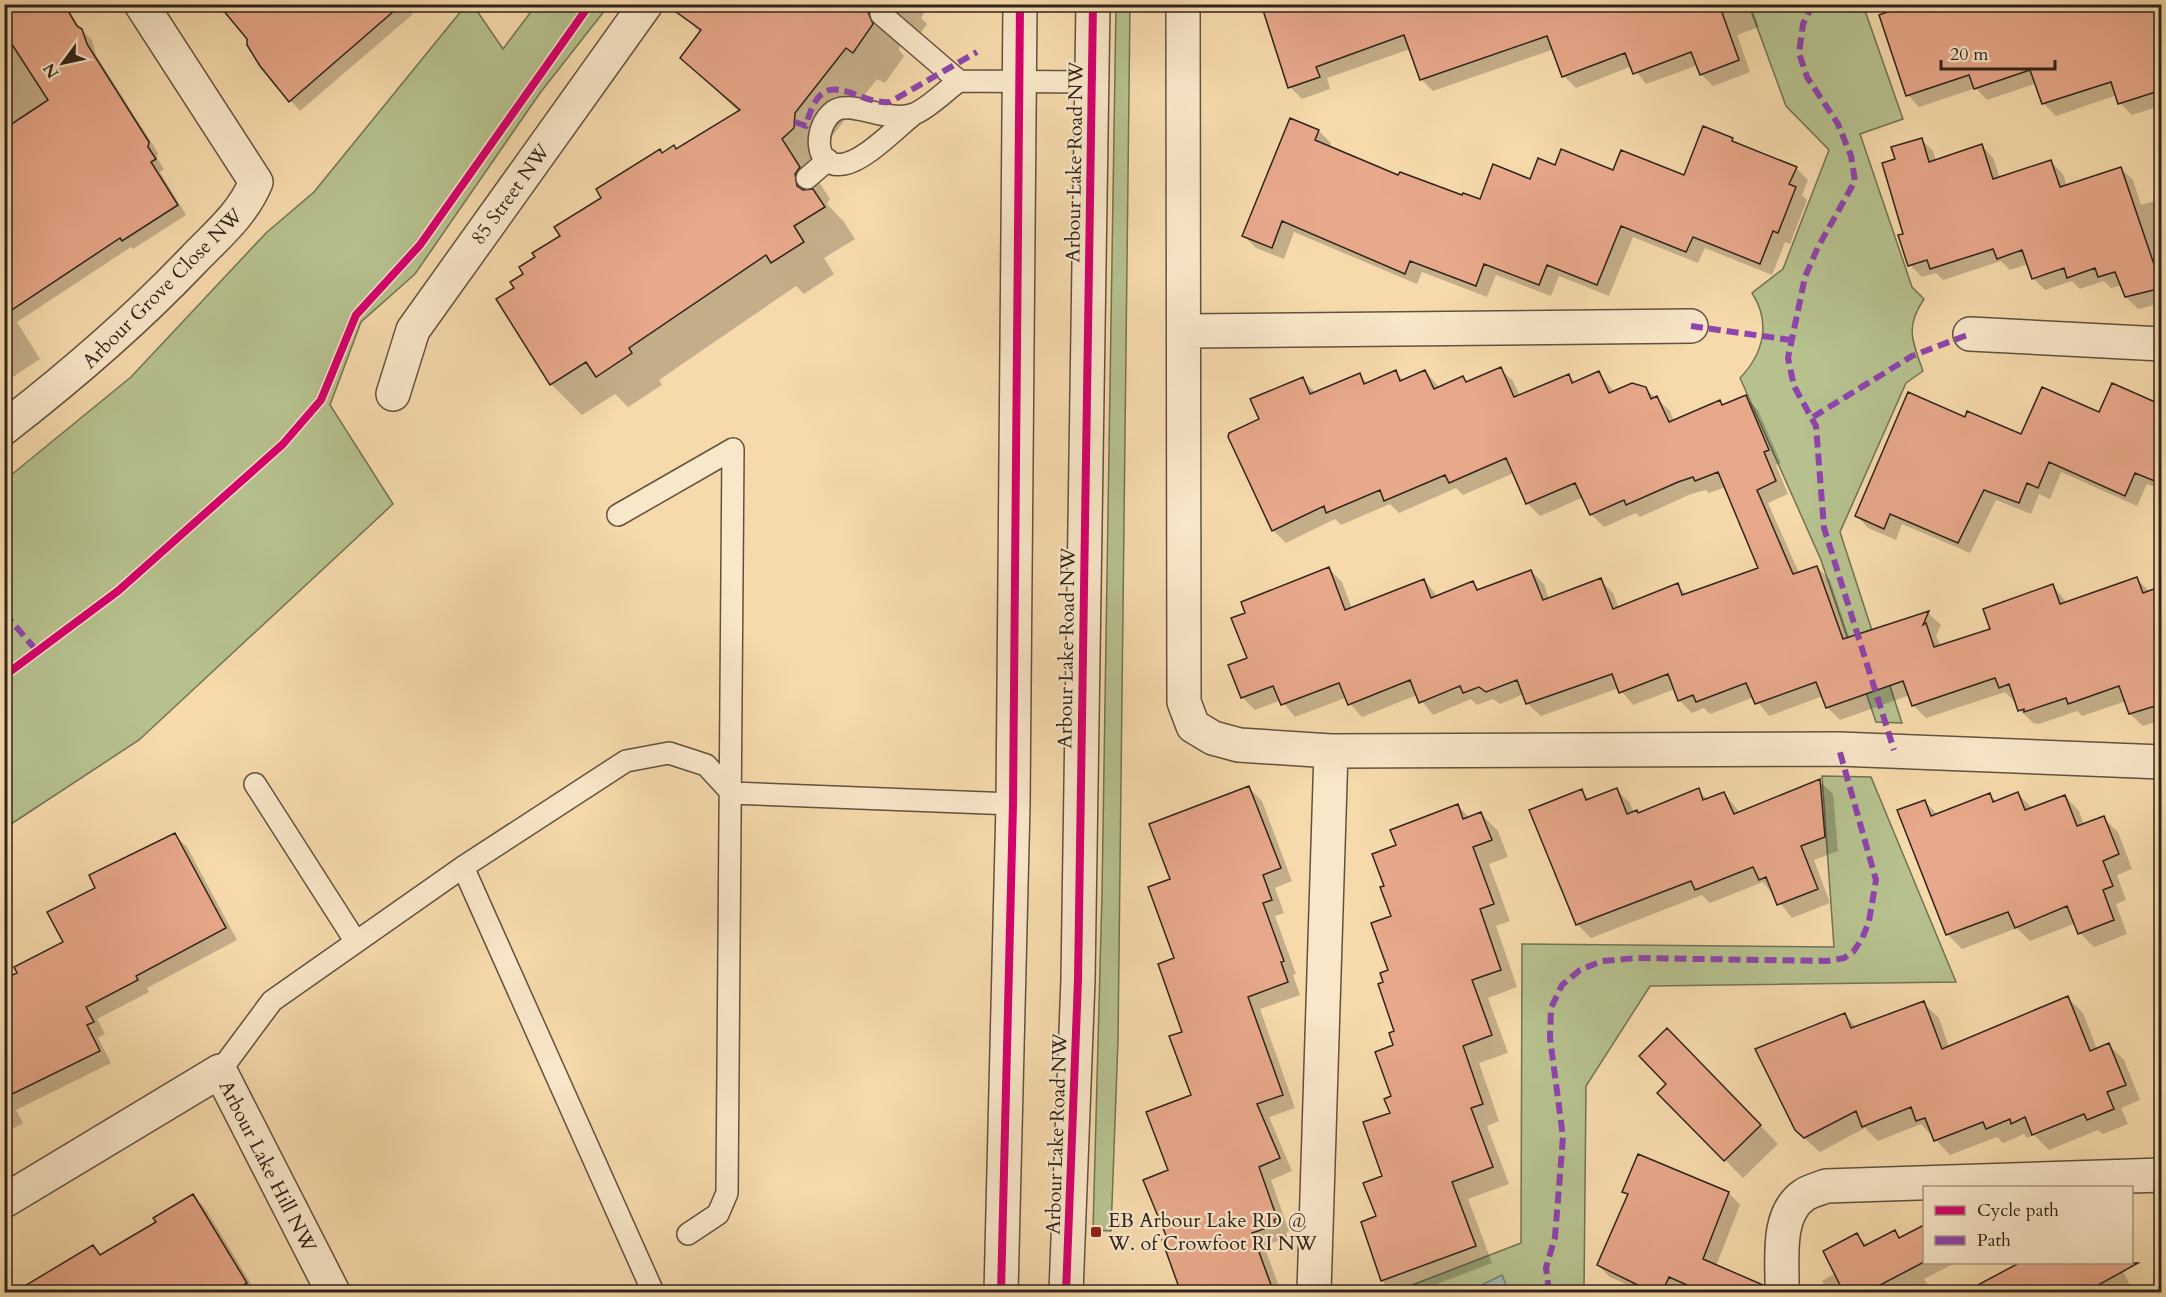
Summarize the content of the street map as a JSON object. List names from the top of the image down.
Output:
{
  "streets": {
    "street": [
      "Arbour Lake Road NW",
      "85 Street NW",
      "Arbour Grove Close NW",
      "Arbour Lake Hill NW"
    ]
  },
  "places": {
    "transit": ["EB Arbour Lake RD @ W. of Crowfoot RI NW"]
  },
  "legend": ["Cycle path", "Path"],
  "scale_bar": "20 m",
  "north": "bottom left"
}
